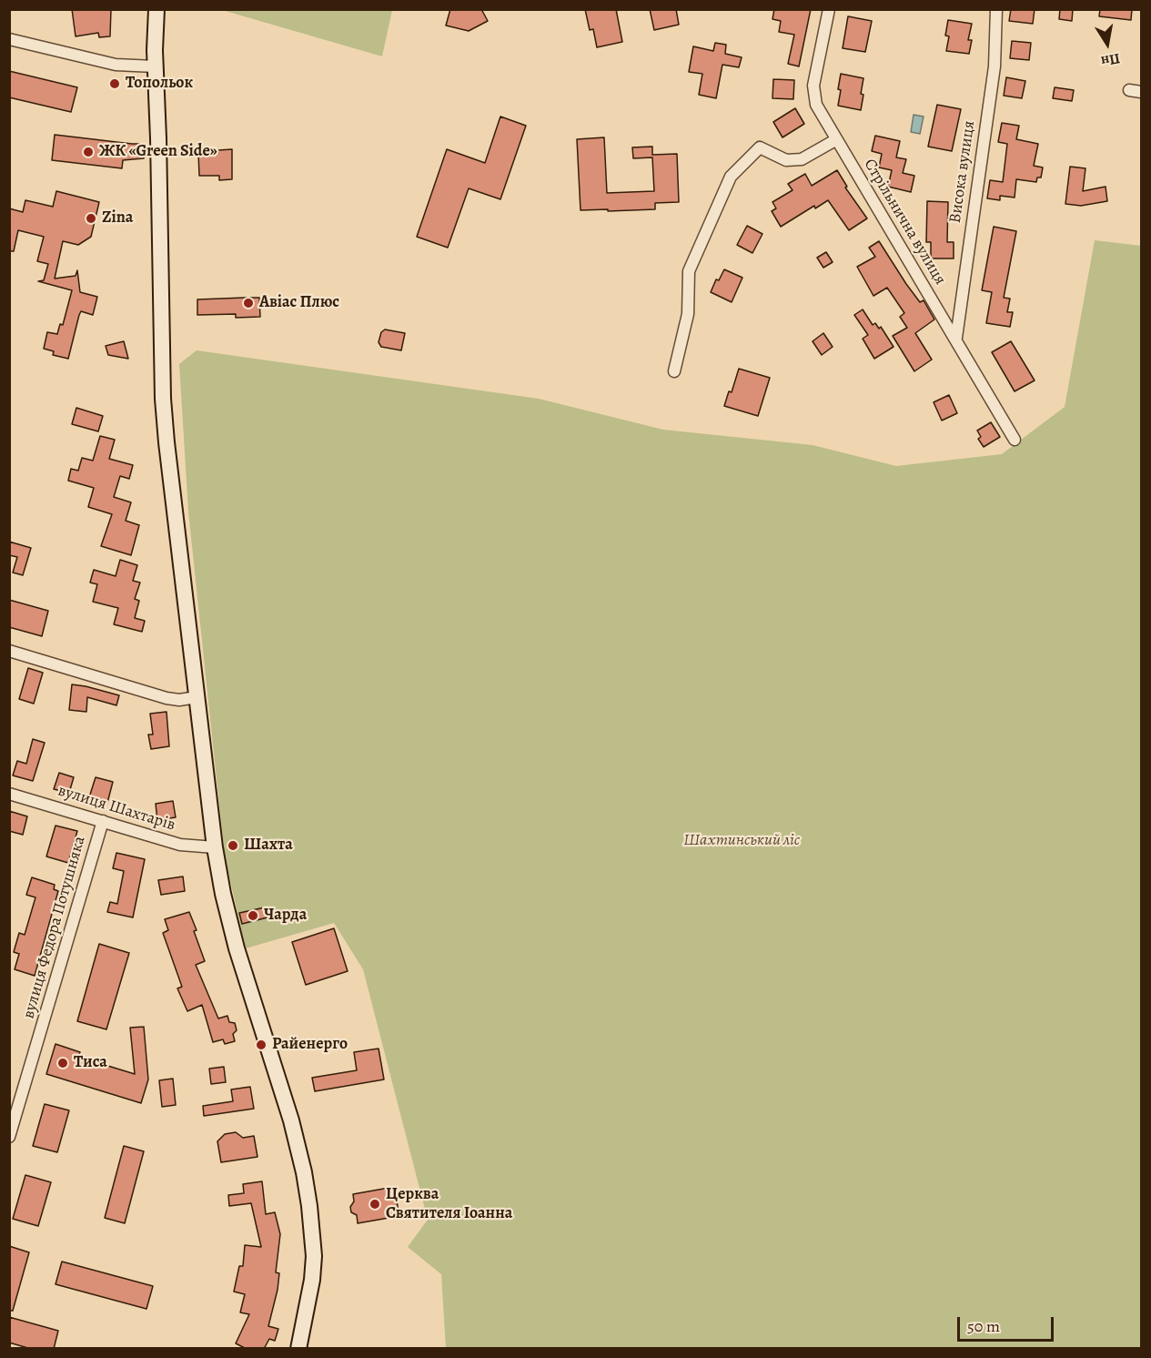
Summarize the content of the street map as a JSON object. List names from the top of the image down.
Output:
{
  "streets": {
    "street": [
      "Висока вулиця",
      "Стрільнична вулиця",
      "вулиця Шахтарів",
      "вулиця Федора Потушняка"
    ]
  },
  "crossings": [
    ["Висока вулиця", "Стрільнична вулиця"],
    ["вулиця Шахтарів", "вулиця Федора Потушняка"]
  ],
  "parks": ["Шахтинський ліс"],
  "places": [
    "Топольок",
    "ЖК «Green Side»",
    "Zina",
    "Авіас Плюс",
    "Шахта",
    "Чарда",
    "Райенерго",
    "Тиса",
    "Церква Святителя Іоанна"
  ],
  "scale_bar": "50 m",
  "north": "bottom"
}
